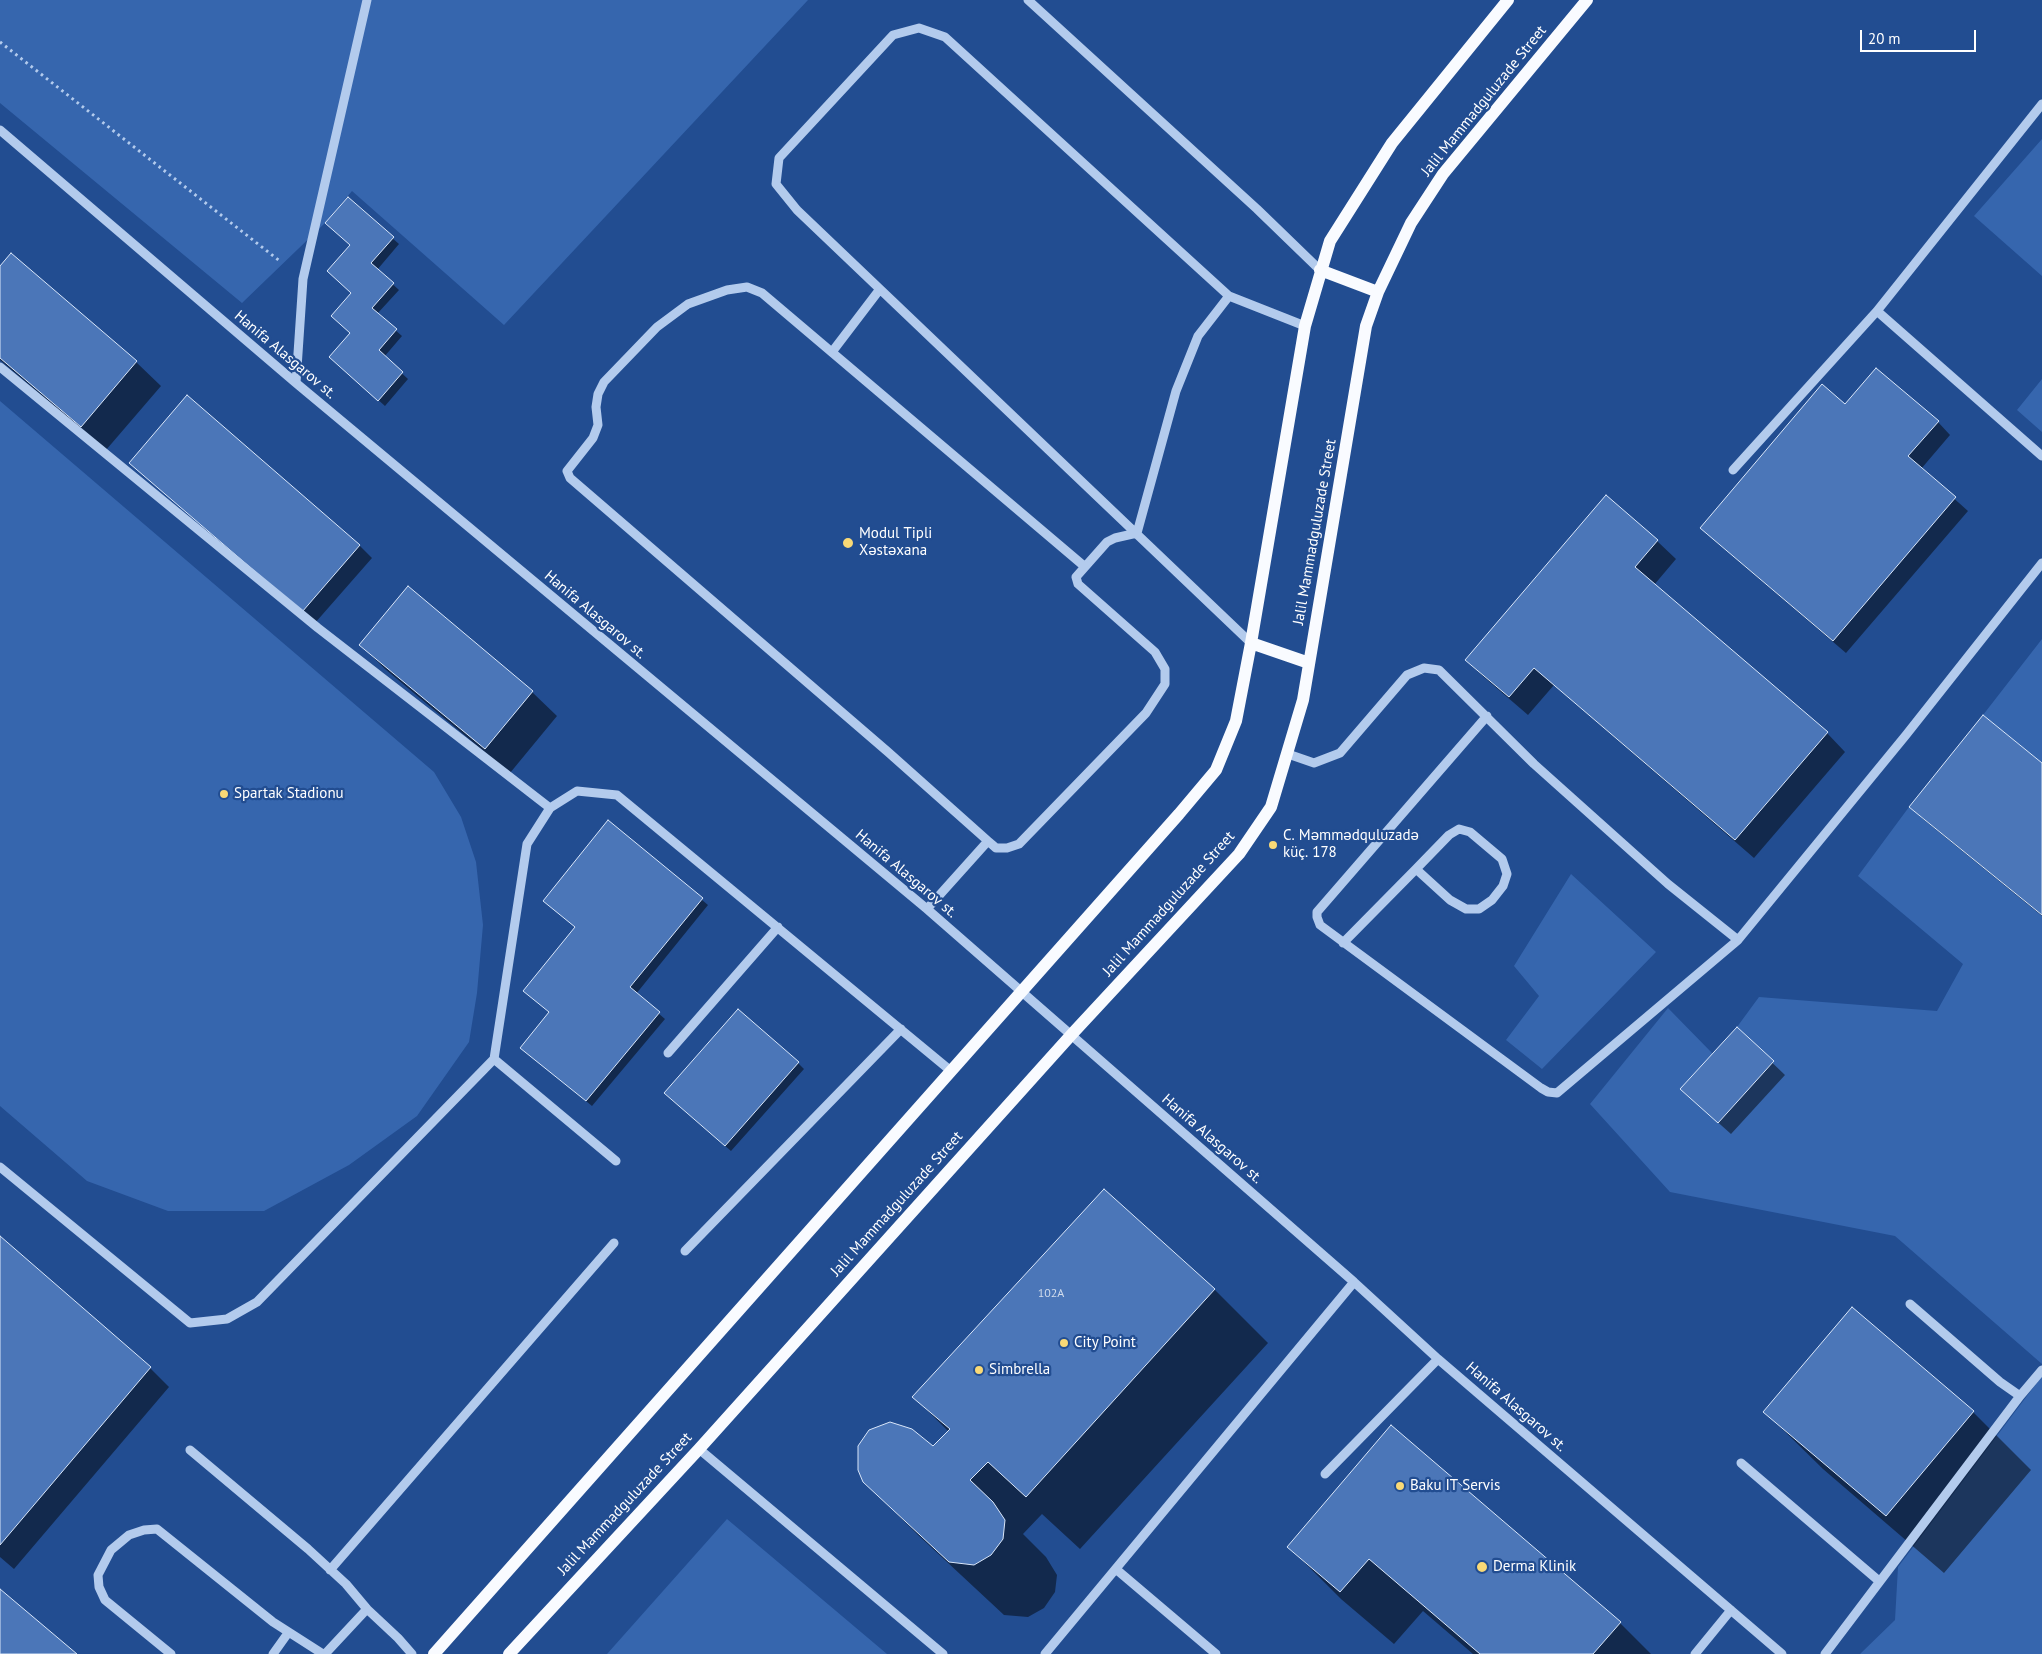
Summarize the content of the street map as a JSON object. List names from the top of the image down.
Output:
{
  "streets": {
    "main road": ["Jalil Mammadguluzade Street"],
    "street": ["Hanifa Alasgarov st."]
  },
  "crossings": [
    ["Jalil Mammadguluzade Street", "Hanifa Alasgarov st."]
  ],
  "places": [
    "Modul Tipli Xəstəxana",
    "Spartak Stadionu",
    "C. Məmmədquluzadə küç. 178",
    "City Point",
    "Simbrella",
    "Baku IT Servis",
    "Derma Klinik"
  ],
  "house_numbers": ["102A"],
  "scale_bar": "20 m"
}
